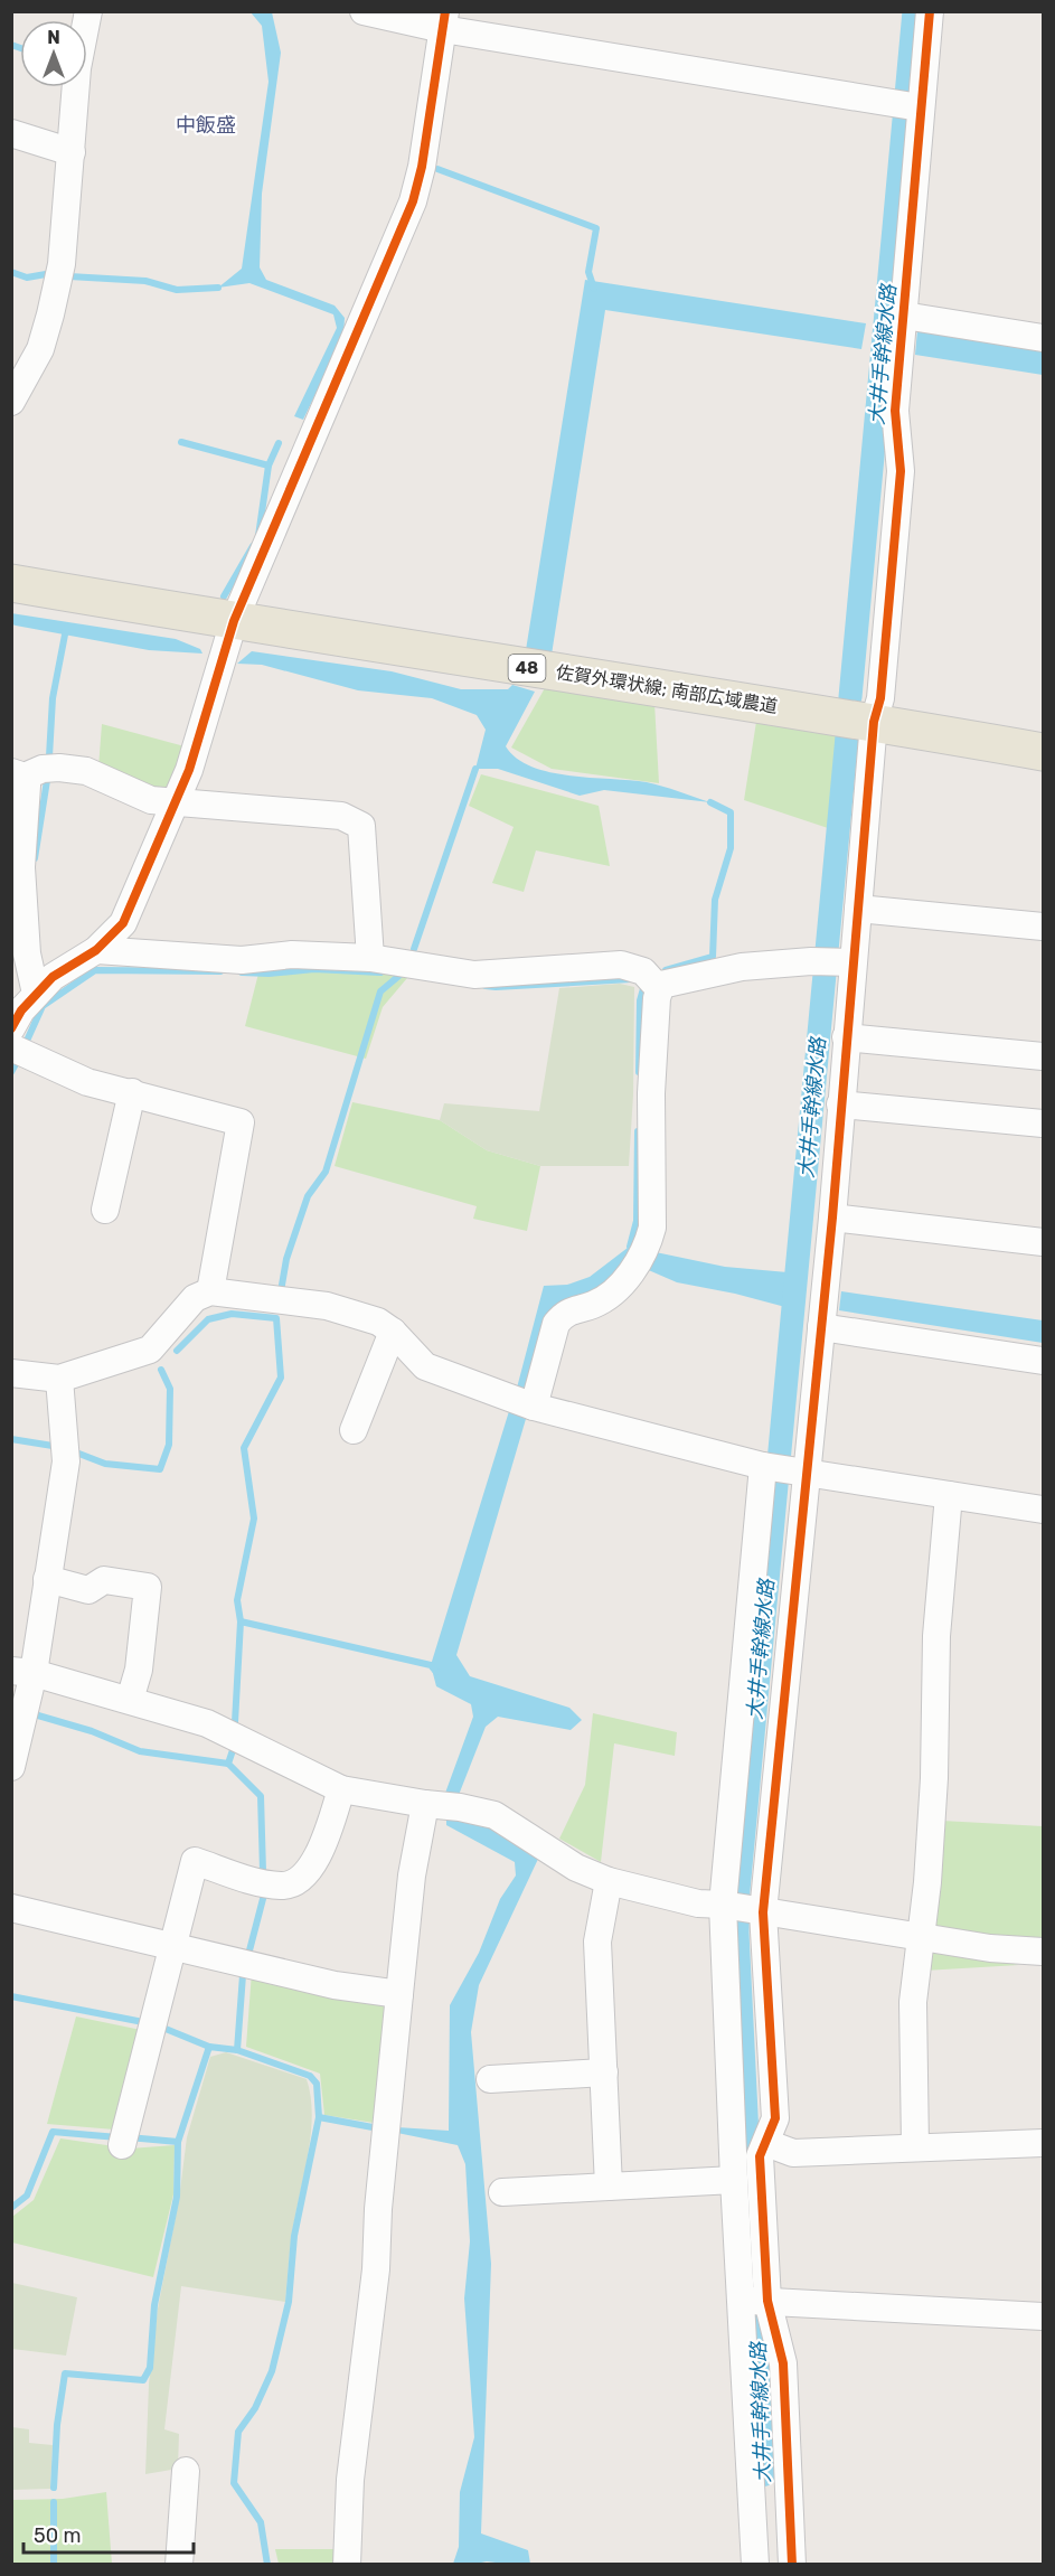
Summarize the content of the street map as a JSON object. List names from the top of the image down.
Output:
{
  "streets": {
    "main road": ["48", "佐賀外環状線; 南部広域農道"]
  },
  "districts": ["中飯盛"],
  "water": ["大井手幹線水路"],
  "scale_bar": "50 m",
  "north": "top"
}
